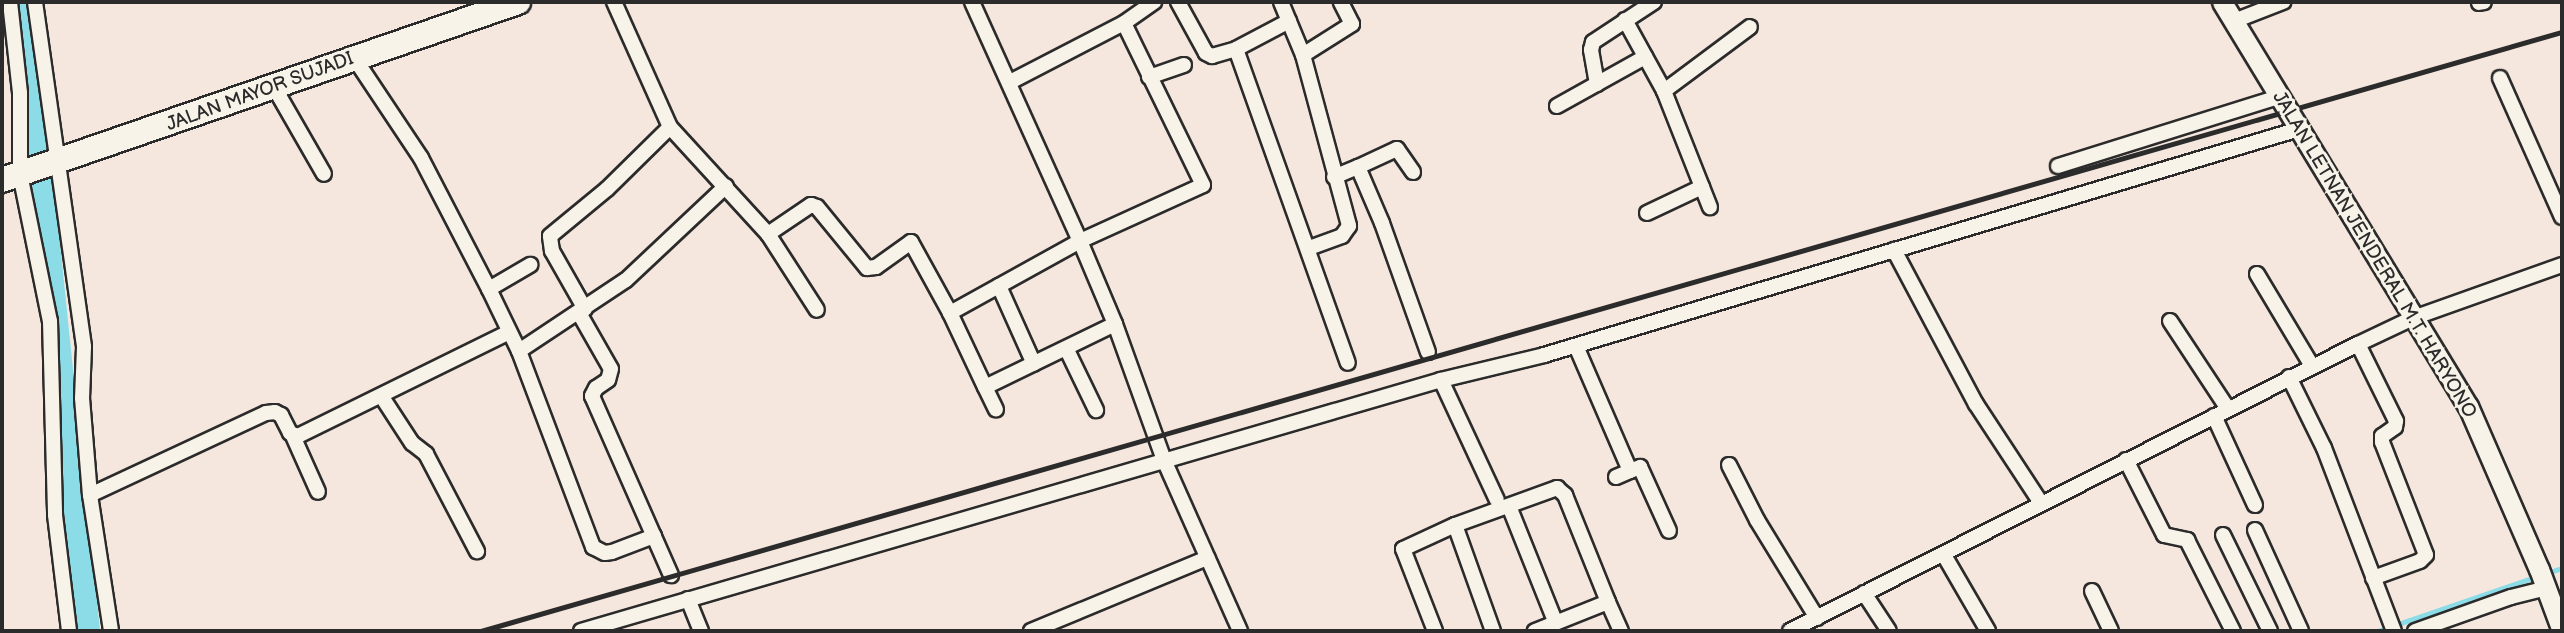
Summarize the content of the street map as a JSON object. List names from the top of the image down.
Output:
{
  "streets": {
    "highway": ["JALAN MAYOR SUJADI"],
    "main road": ["JALAN LETNAN JENDERAL M.T. HARYONO"]
  }
}
